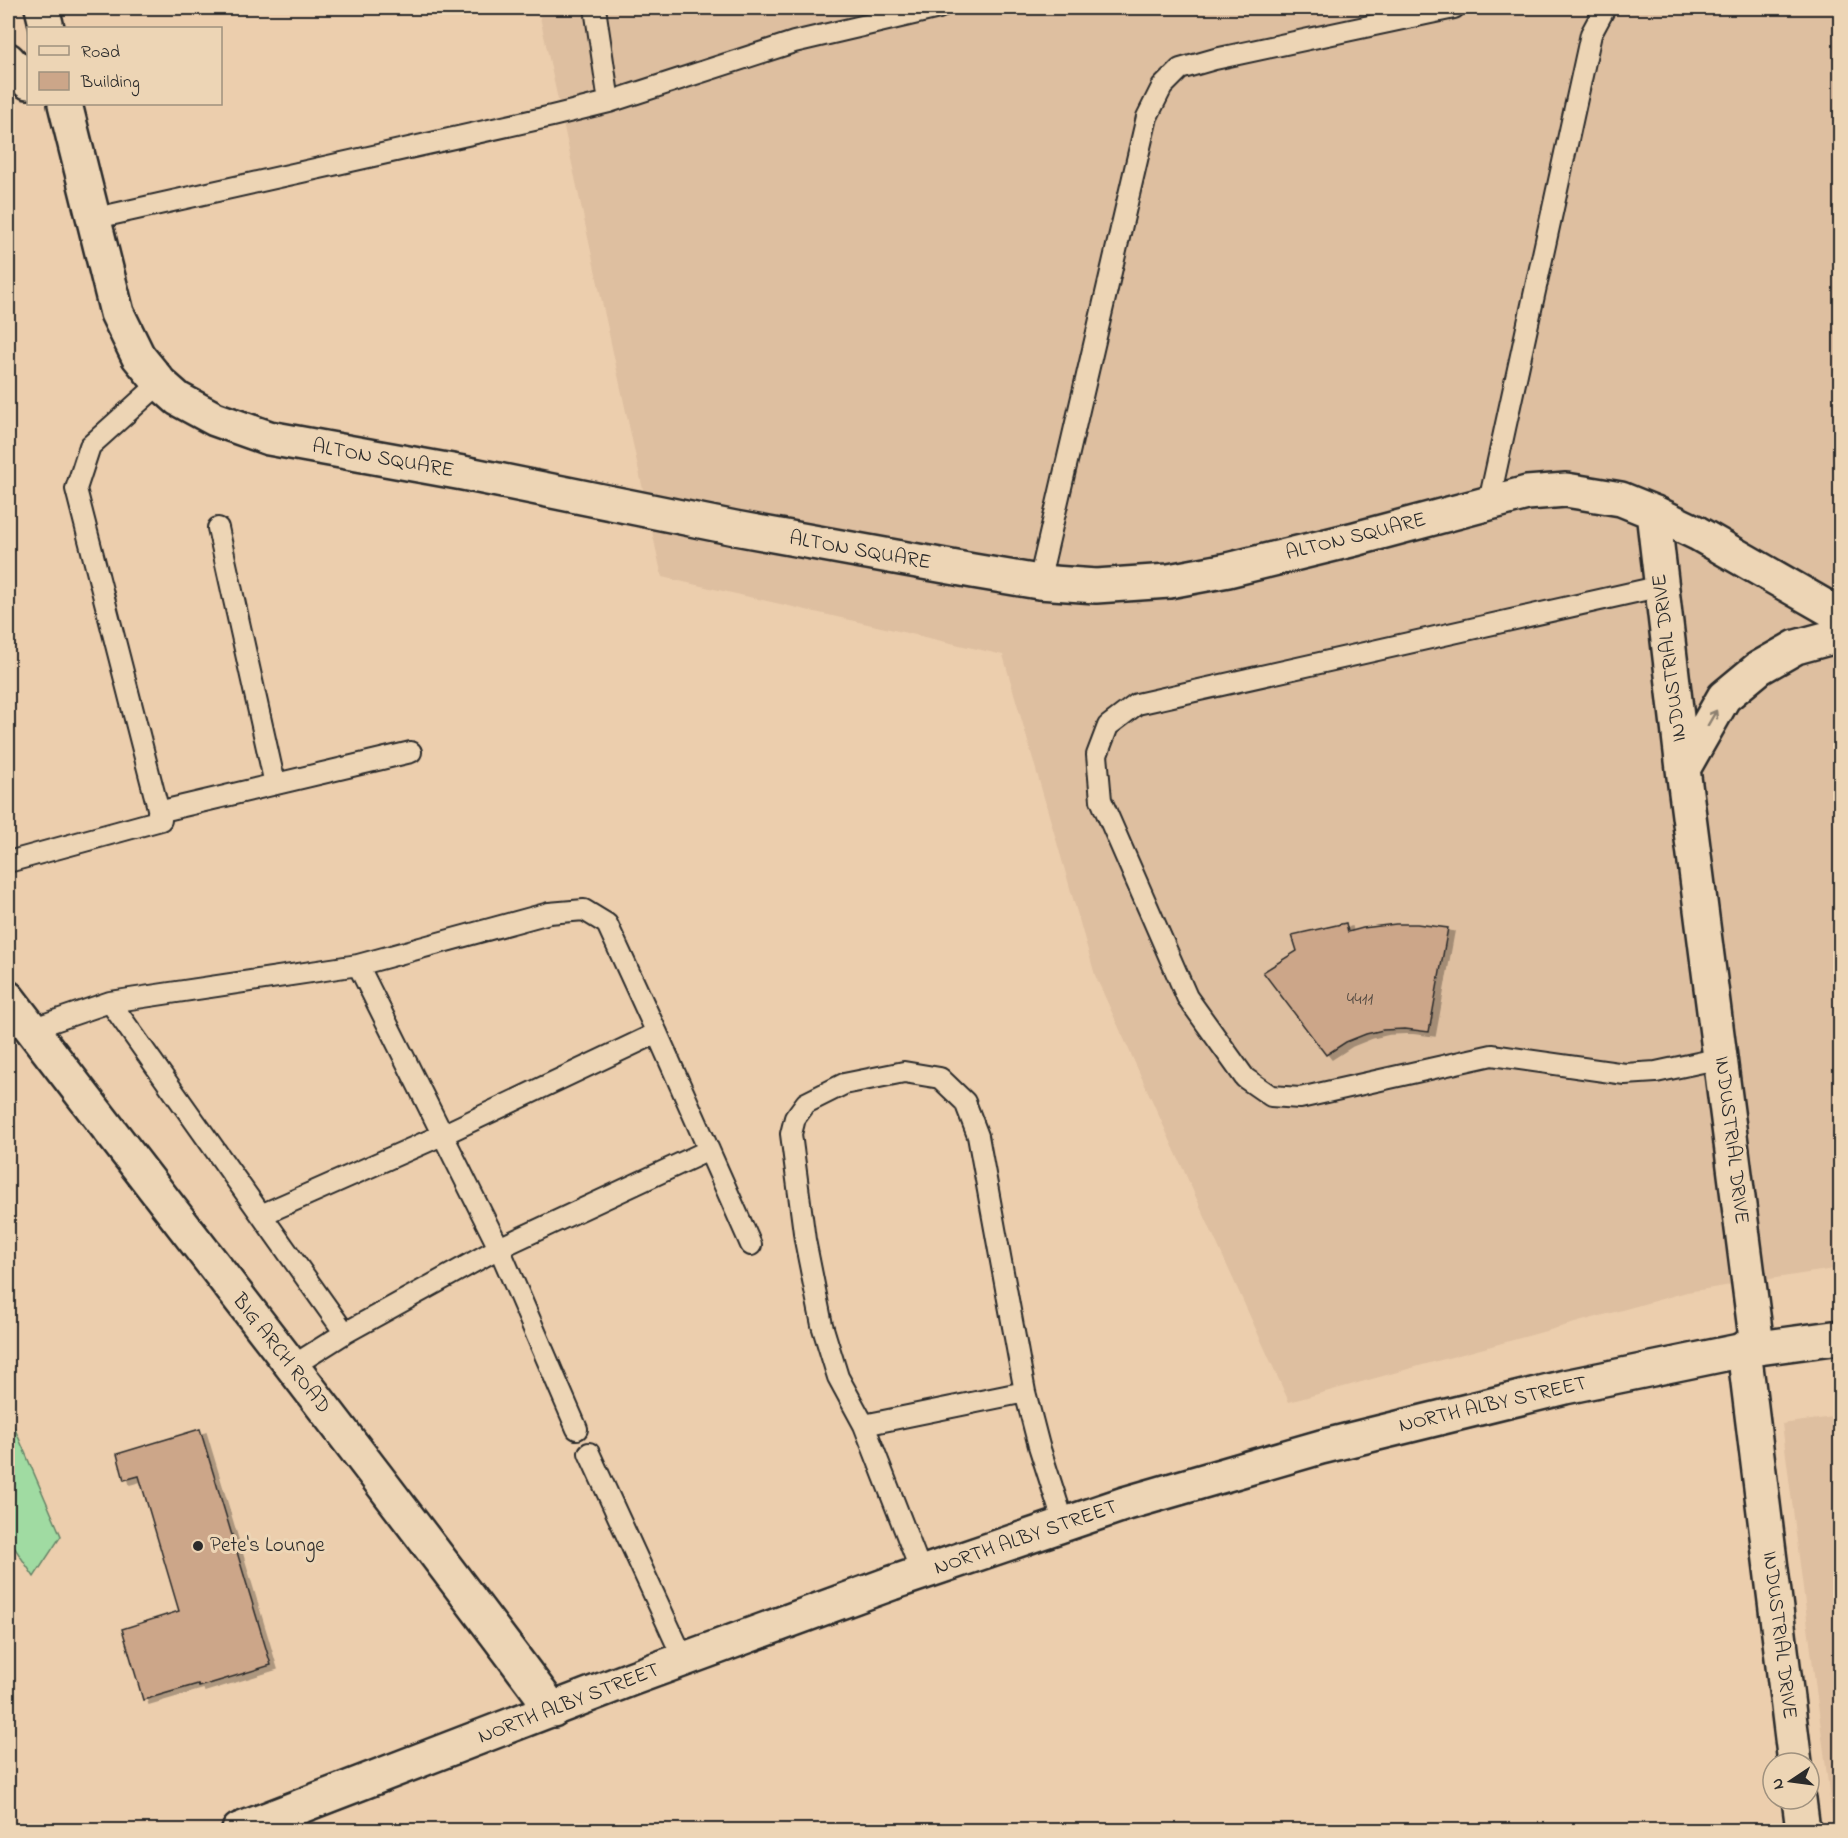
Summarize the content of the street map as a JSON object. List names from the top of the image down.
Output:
{
  "streets": {
    "street": [
      "ALTON SQUARE",
      "INDUSTRIAL DRIVE",
      "BIG ARCH ROAD",
      "NORTH ALBY STREET"
    ]
  },
  "crossings": [
    ["ALTON SQUARE", "INDUSTRIAL DRIVE"],
    ["INDUSTRIAL DRIVE", "NORTH ALBY STREET"],
    ["BIG ARCH ROAD", "NORTH ALBY STREET"]
  ],
  "places": ["Pete's Lounge"],
  "house_numbers": ["4411"],
  "legend": ["Road", "Building"],
  "north": "left"
}
